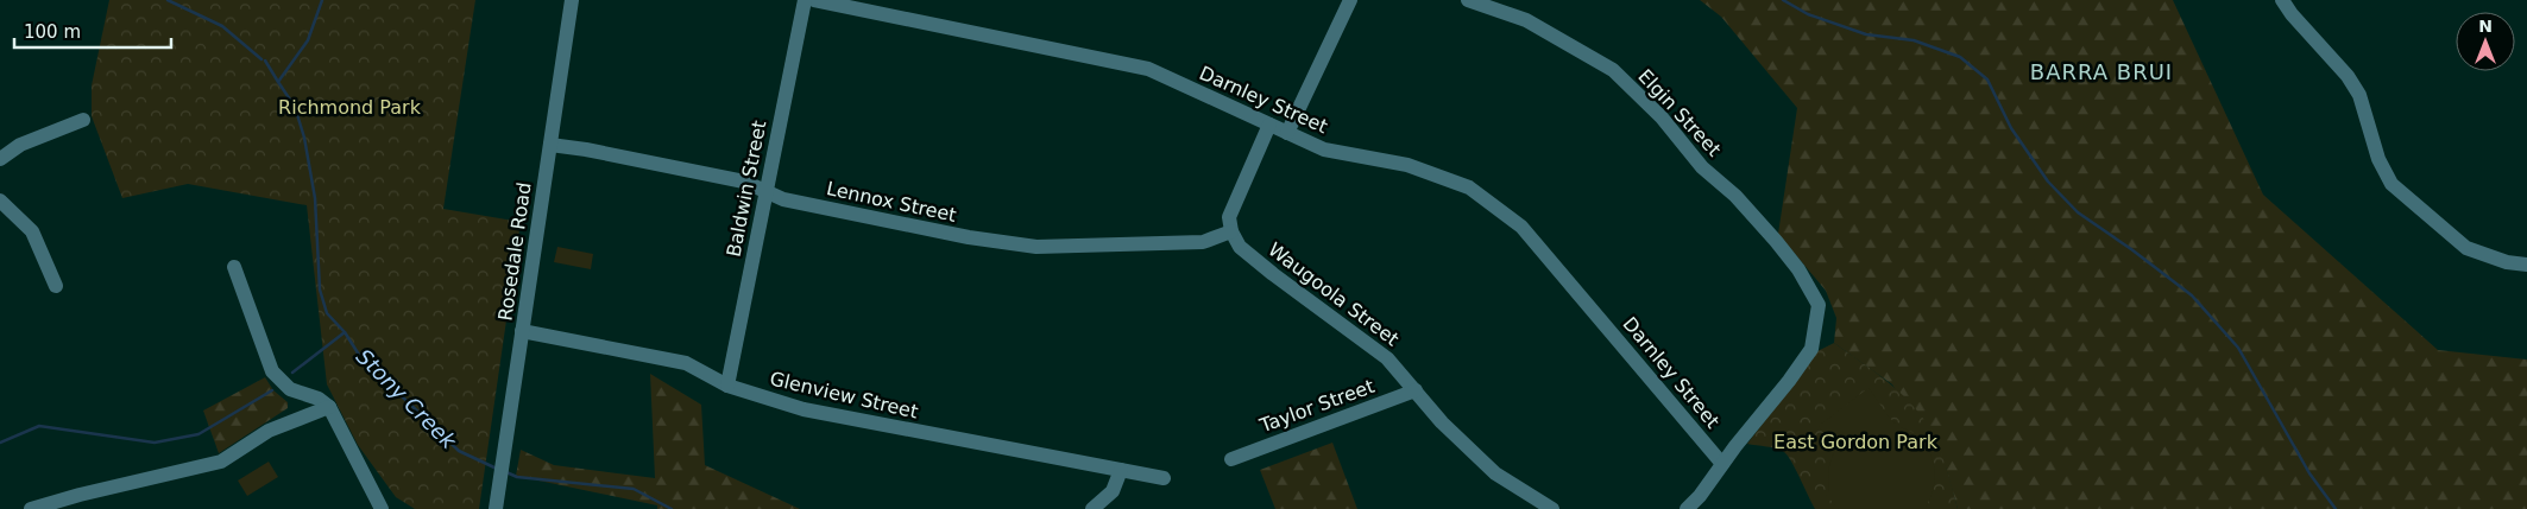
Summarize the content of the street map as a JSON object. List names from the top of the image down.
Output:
{
  "streets": {
    "street": [
      "Darnley Street",
      "Elgin Street",
      "Baldwin Street",
      "Lennox Street",
      "Rosedale Road",
      "Waugoola Street",
      "Glenview Street",
      "Taylor Street"
    ]
  },
  "crossings": [
    ["Darnley Street", "Elgin Street"],
    ["Baldwin Street", "Lennox Street"],
    ["Baldwin Street", "Glenview Street"],
    ["Lennox Street", "Rosedale Road"],
    ["Lennox Street", "Waugoola Street"],
    ["Rosedale Road", "Glenview Street"],
    ["Waugoola Street", "Taylor Street"]
  ],
  "districts": ["BARRA BRUI"],
  "water": ["Stony Creek"],
  "parks": ["Richmond Park", "East Gordon Park"],
  "scale_bar": "100 m",
  "north": "top"
}
